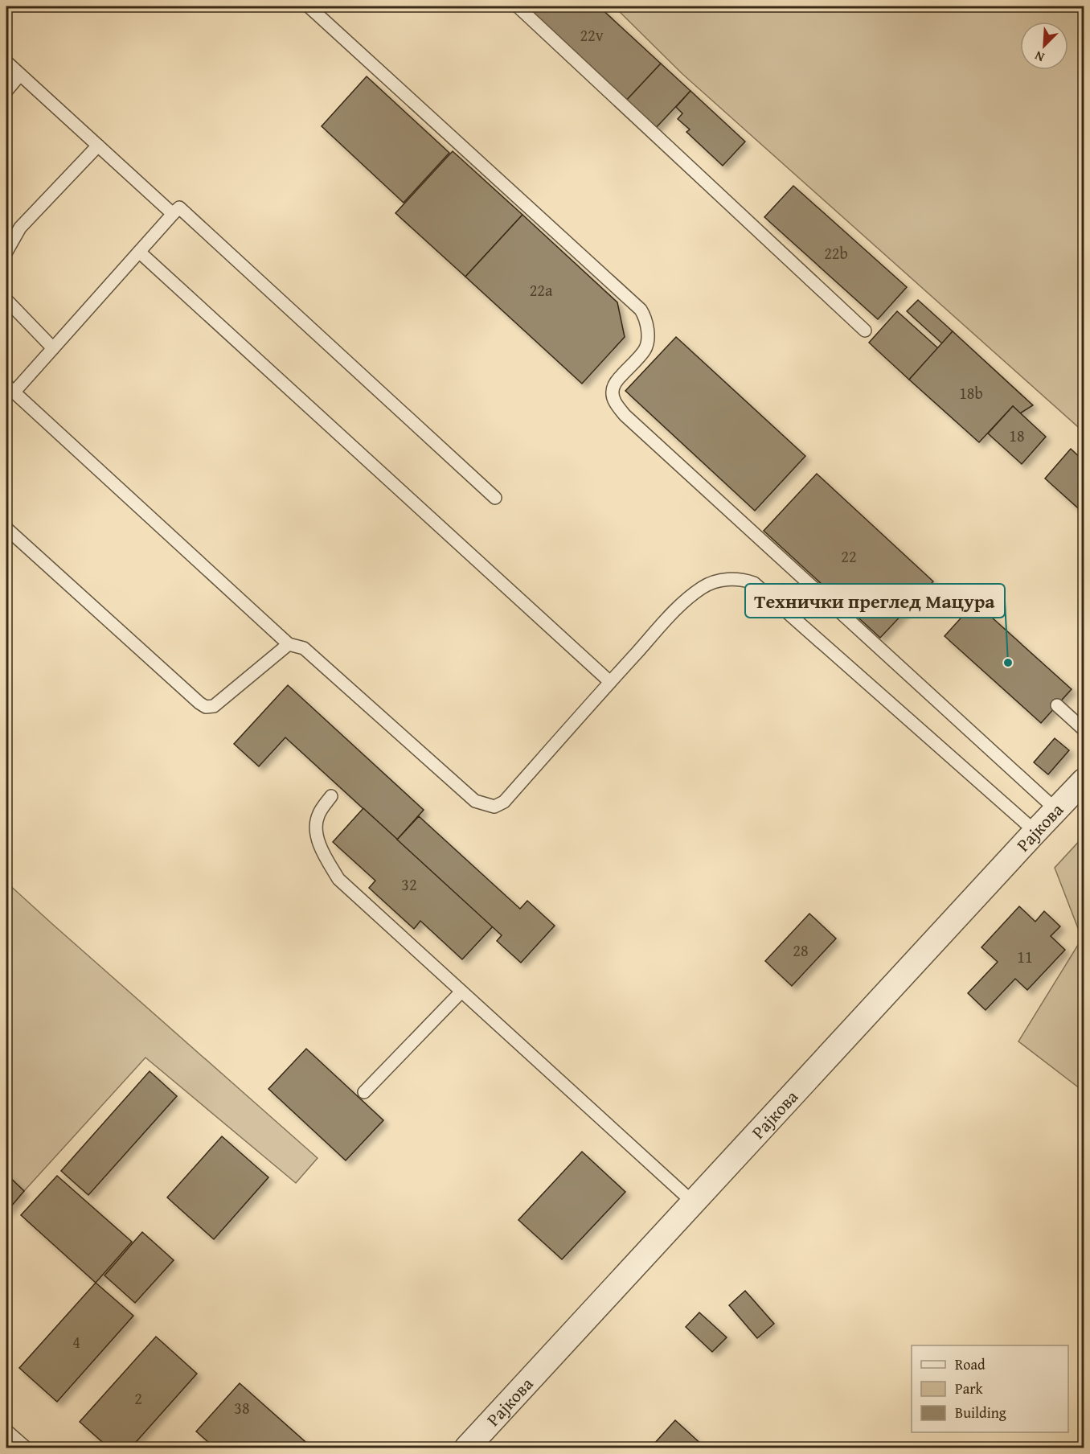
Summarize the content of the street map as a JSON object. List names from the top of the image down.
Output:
{
  "streets": {
    "street": ["Рајкова"]
  },
  "places": ["Технички преглед Мацура"],
  "house_numbers": [
    "22v",
    "22b",
    "22a",
    "18b",
    "18",
    "22",
    "32",
    "28",
    "11",
    "4",
    "2",
    "38"
  ],
  "legend": ["Road", "Park", "Building"],
  "north": "bottom left"
}
